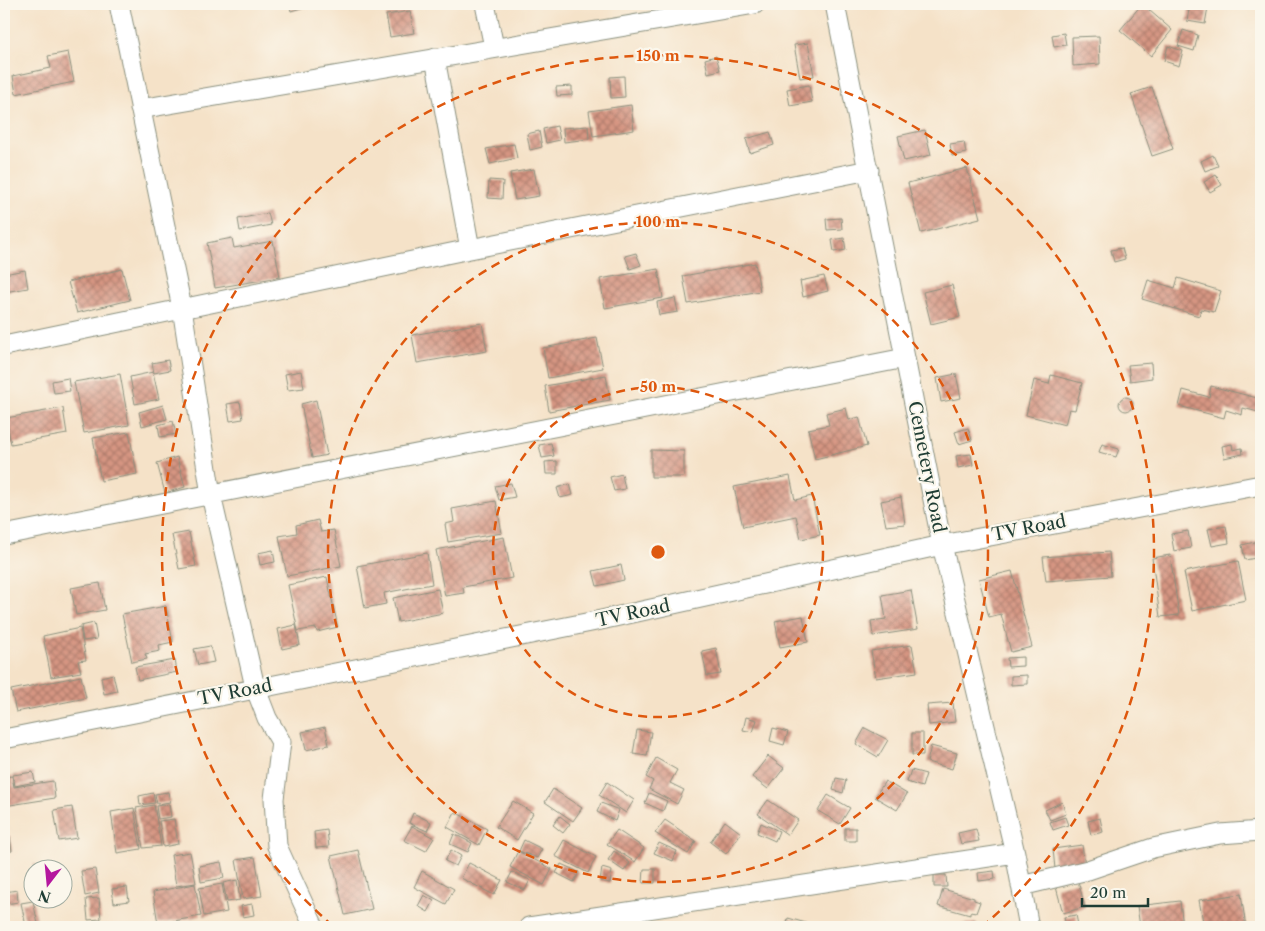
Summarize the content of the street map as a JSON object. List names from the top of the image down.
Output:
{
  "streets": {
    "street": ["Cemetery Road", "TV Road"]
  },
  "crossings": [
    ["Cemetery Road", "TV Road"]
  ],
  "scale_bar": "20 m",
  "north": "bottom",
  "rings": ["150 m", "100 m", "50 m"]
}
